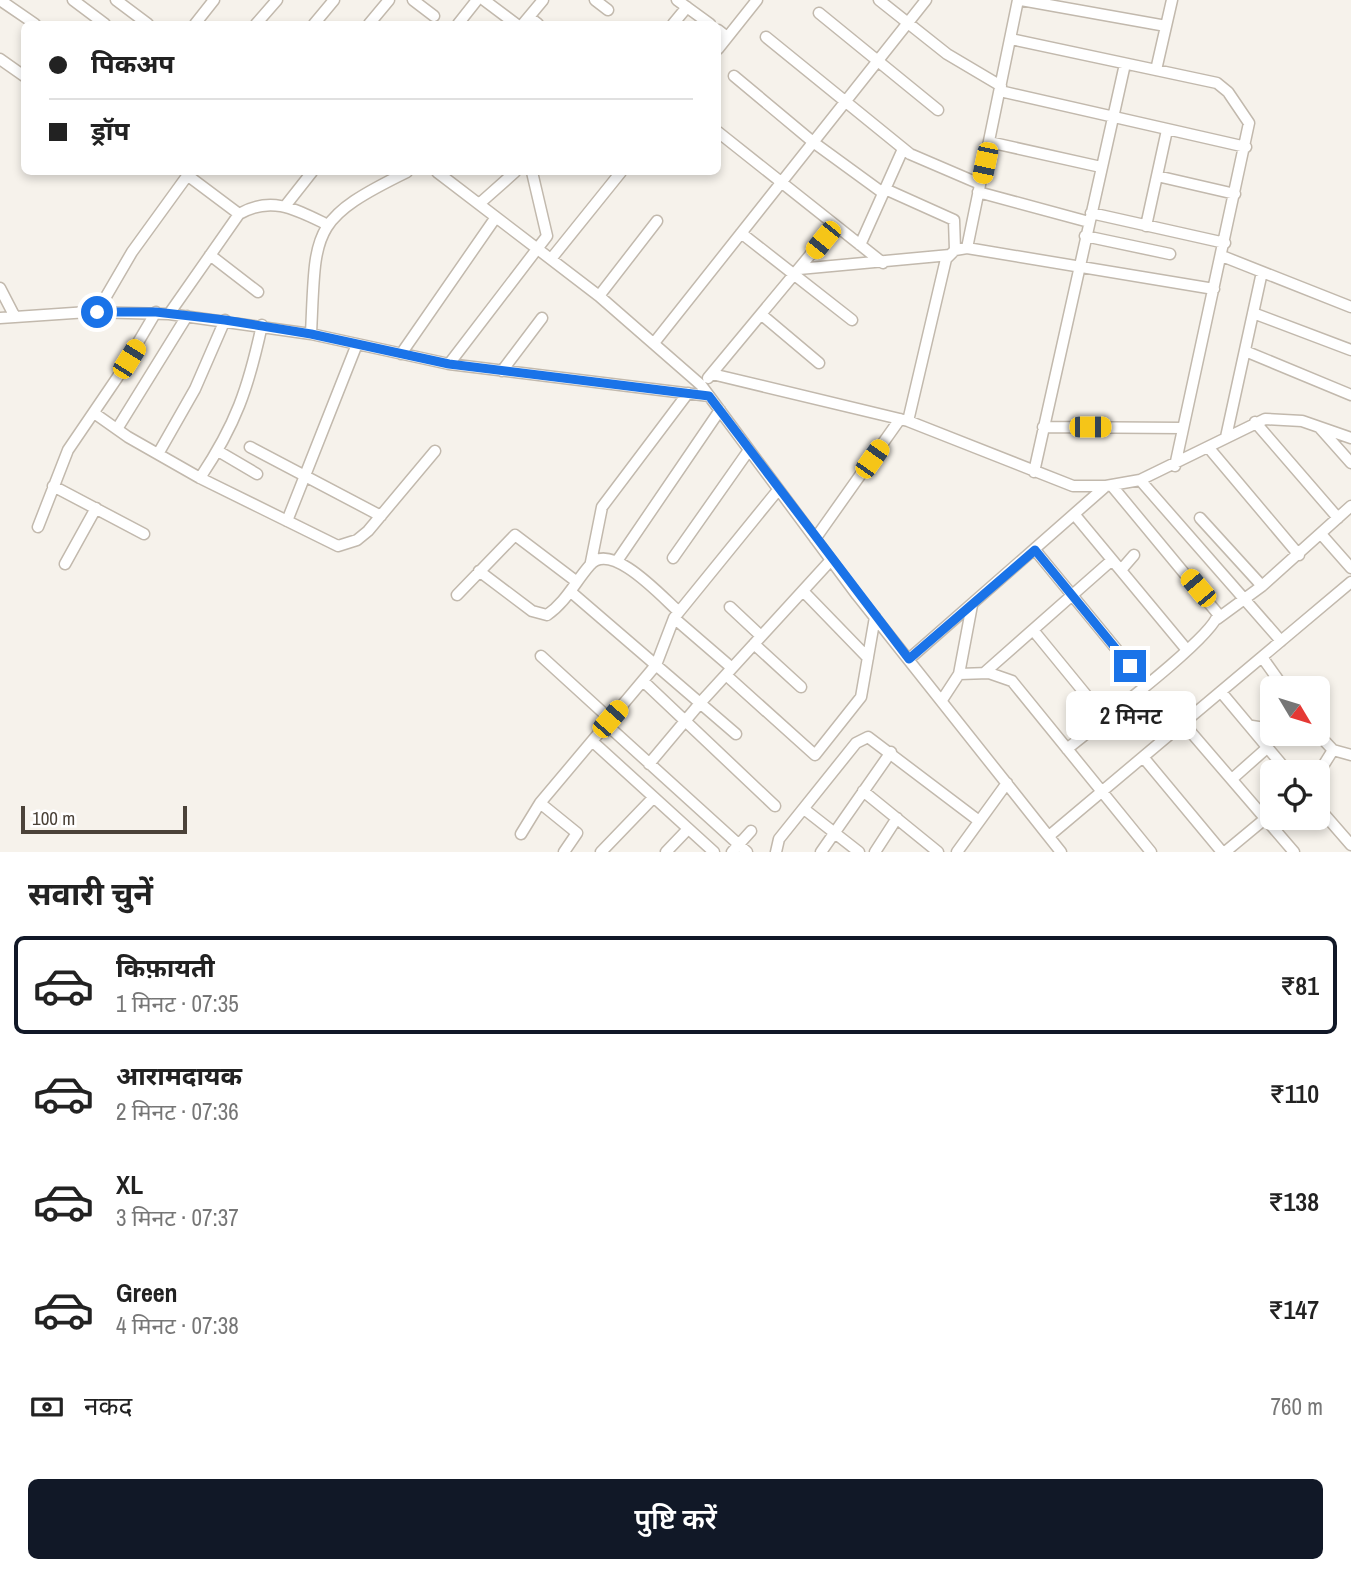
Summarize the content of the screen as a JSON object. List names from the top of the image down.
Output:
{
  "scale_bar": "100 m",
  "north": "bottom right",
  "page": {
    "banner": ["पिकअप", "ड्रॉप"],
    "bubble": "2 मिनट",
    "scale": "100 m",
    "heading": "सवारी चुनें",
    "list": [
      {
        "name": "किफ़ायती",
        "note": "1 मिनट · 07:35",
        "value": "₹81"
      },
      {
        "name": "आरामदायक",
        "note": "2 मिनट · 07:36",
        "value": "₹110"
      },
      {
        "name": "XL",
        "note": "3 मिनट · 07:37",
        "value": "₹138"
      },
      {
        "name": "Green",
        "note": "4 मिनट · 07:38",
        "value": "₹147"
      }
    ],
    "pay": ["नकद", "760 m"],
    "buttons": "पुष्टि करें"
  }
}
